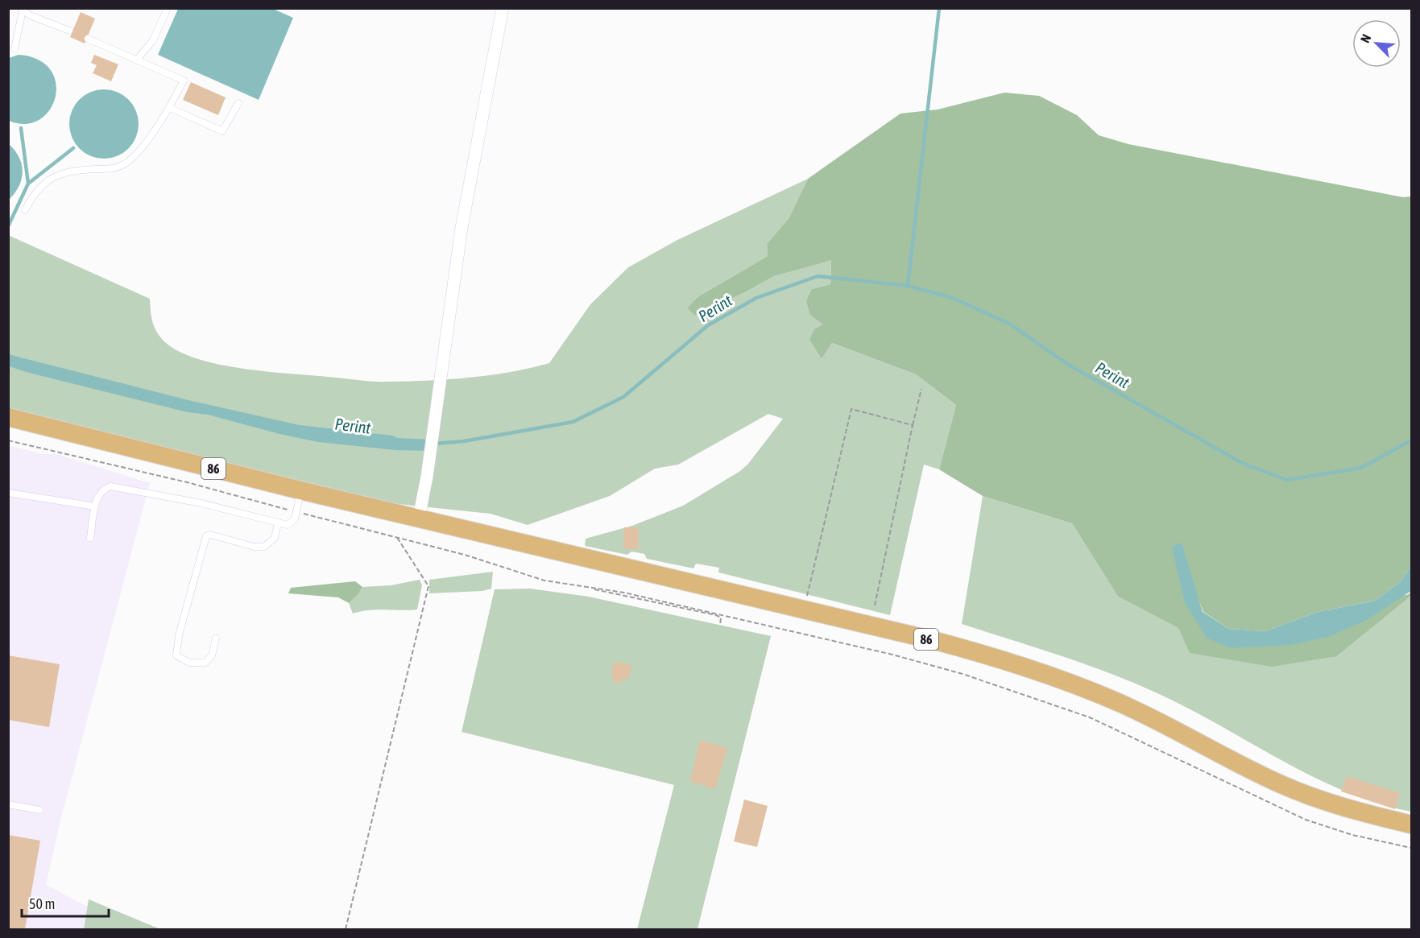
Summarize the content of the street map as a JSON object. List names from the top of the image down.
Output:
{
  "streets": {
    "main road": ["86"]
  },
  "water": ["Perint"],
  "scale_bar": "50 m",
  "north": "top left"
}
